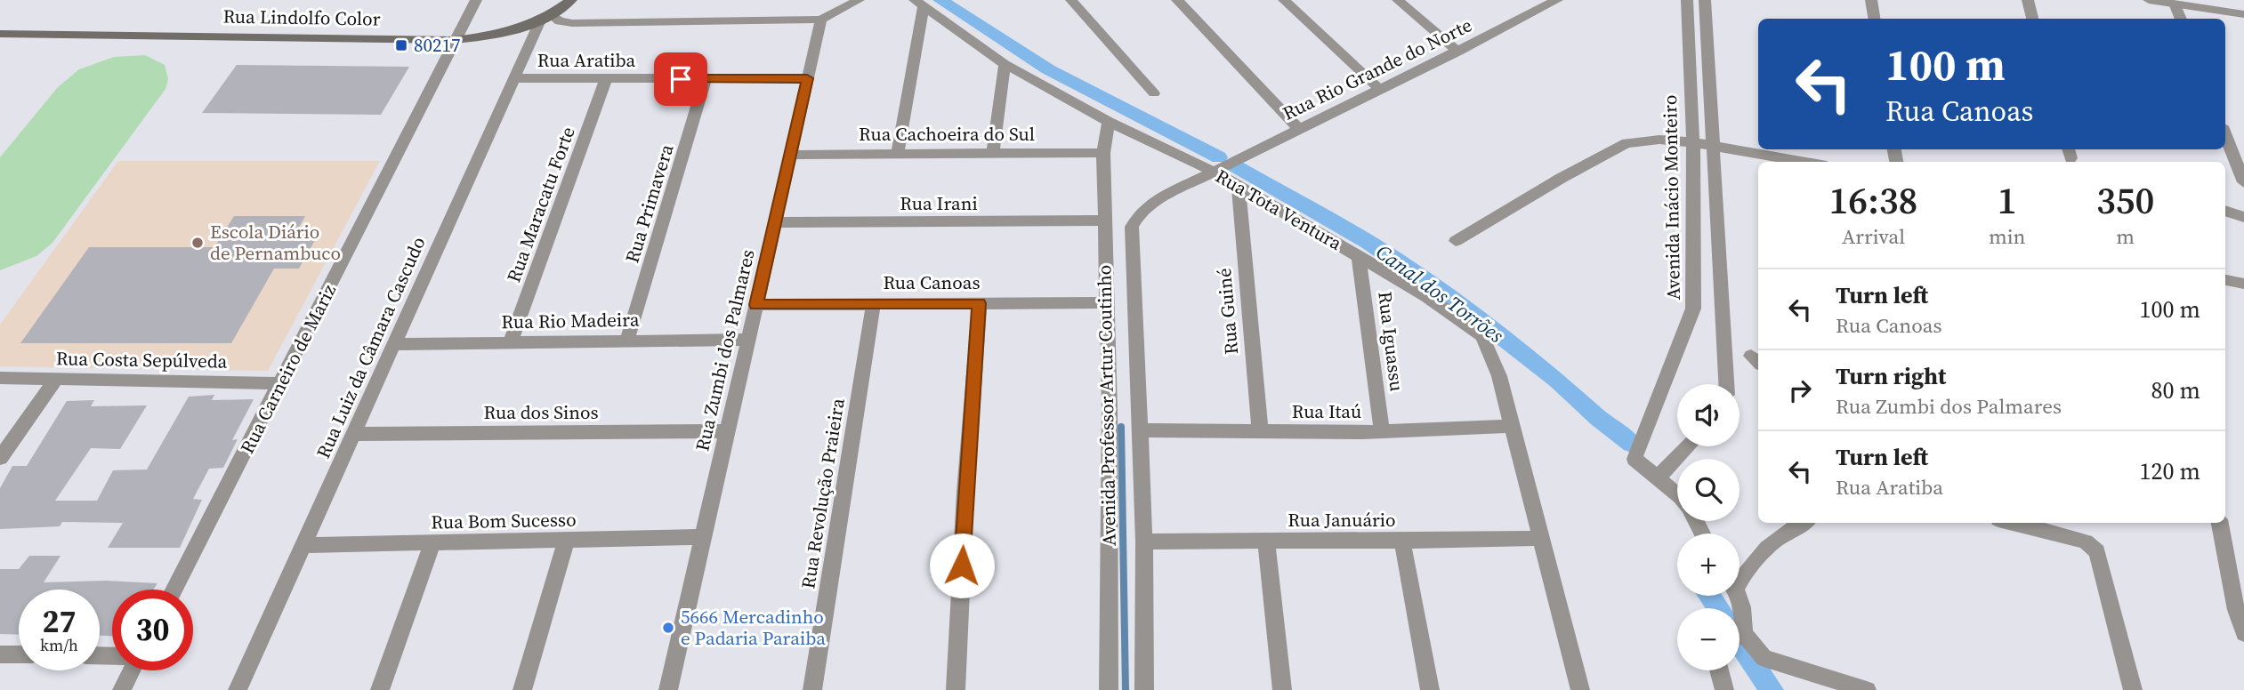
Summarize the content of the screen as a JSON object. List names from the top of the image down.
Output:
{
  "streets": {
    "main road": ["Rua Lindolfo Color"],
    "street": [
      "Rua Aratiba",
      "Rua Rio Grande do Norte",
      "Rua Cachoeira do Sul",
      "Avenida Inácio Monteiro",
      "Rua Primavera",
      "Rua Irani",
      "Rua Maracatu Forte",
      "Rua Tota Ventura",
      "Rua Canoas",
      "Rua Guiné",
      "Rua Rio Madeira",
      "Rua Iguassu",
      "Rua Luiz da Câmara Cascudo",
      "Rua Zumbi dos Palmares",
      "Rua Costa Sepúlveda",
      "Rua Carneiro de Mariz",
      "Avenida Professor Artur Coutinho",
      "Rua Itaú",
      "Rua dos Sinos",
      "Rua Revolução Praieira",
      "Rua Januário",
      "Rua Bom Sucesso"
    ]
  },
  "crossings": [
    ["Rua Lindolfo Color", "Rua Luiz da Câmara Cascudo"],
    ["Rua Lindolfo Color", "Rua Carneiro de Mariz"],
    ["Rua Aratiba", "Rua Primavera"],
    ["Rua Aratiba", "Rua Maracatu Forte"],
    ["Rua Aratiba", "Rua Luiz da Câmara Cascudo"],
    ["Rua Aratiba", "Rua Zumbi dos Palmares"],
    ["Rua Rio Grande do Norte", "Rua Tota Ventura"],
    ["Rua Rio Grande do Norte", "Avenida Professor Artur Coutinho"],
    ["Rua Cachoeira do Sul", "Rua Zumbi dos Palmares"],
    ["Rua Cachoeira do Sul", "Avenida Professor Artur Coutinho"],
    ["Rua Primavera", "Rua Rio Madeira"],
    ["Rua Irani", "Rua Zumbi dos Palmares"],
    ["Rua Irani", "Avenida Professor Artur Coutinho"],
    ["Rua Maracatu Forte", "Rua Rio Madeira"],
    ["Rua Tota Ventura", "Rua Guiné"],
    ["Rua Tota Ventura", "Rua Iguassu"],
    ["Rua Tota Ventura", "Avenida Professor Artur Coutinho"],
    ["Rua Tota Ventura", "Rua Itaú"],
    ["Rua Tota Ventura", "Rua Januário"],
    ["Rua Canoas", "Rua Zumbi dos Palmares"],
    ["Rua Canoas", "Avenida Professor Artur Coutinho"],
    ["Rua Canoas", "Rua Revolução Praieira"],
    ["Rua Guiné", "Rua Itaú"],
    ["Rua Rio Madeira", "Rua Luiz da Câmara Cascudo"],
    ["Rua Rio Madeira", "Rua Zumbi dos Palmares"],
    ["Rua Iguassu", "Rua Itaú"],
    ["Rua Luiz da Câmara Cascudo", "Rua dos Sinos"],
    ["Rua Luiz da Câmara Cascudo", "Rua Bom Sucesso"],
    ["Rua Zumbi dos Palmares", "Rua dos Sinos"],
    ["Rua Zumbi dos Palmares", "Rua Bom Sucesso"],
    ["Rua Costa Sepúlveda", "Rua Carneiro de Mariz"],
    ["Avenida Professor Artur Coutinho", "Rua Itaú"],
    ["Avenida Professor Artur Coutinho", "Rua Januário"]
  ],
  "water": ["Canal dos Torrões"],
  "places": {
    "transit": ["80217"],
    "other": ["Escola Diário de Pernambuco", "5666 Mercadinho e Padaria Paraiba"]
  },
  "page": {
    "turn": ["100 m", "Rua Canoas"],
    "eta": [
      "16:38",
      "Arrival",
      "1",
      "min",
      "350",
      "m"
    ],
    "list": [
      {
        "name": "Turn left",
        "note": "Rua Canoas",
        "value": "100 m"
      },
      {
        "name": "Turn right",
        "note": "Rua Zumbi dos Palmares",
        "value": "80 m"
      },
      {
        "name": "Turn left",
        "note": "Rua Aratiba",
        "value": "120 m"
      }
    ],
    "map_buttons": ["+", "−"],
    "speed": "27 km/h",
    "limit": "30"
  }
}
